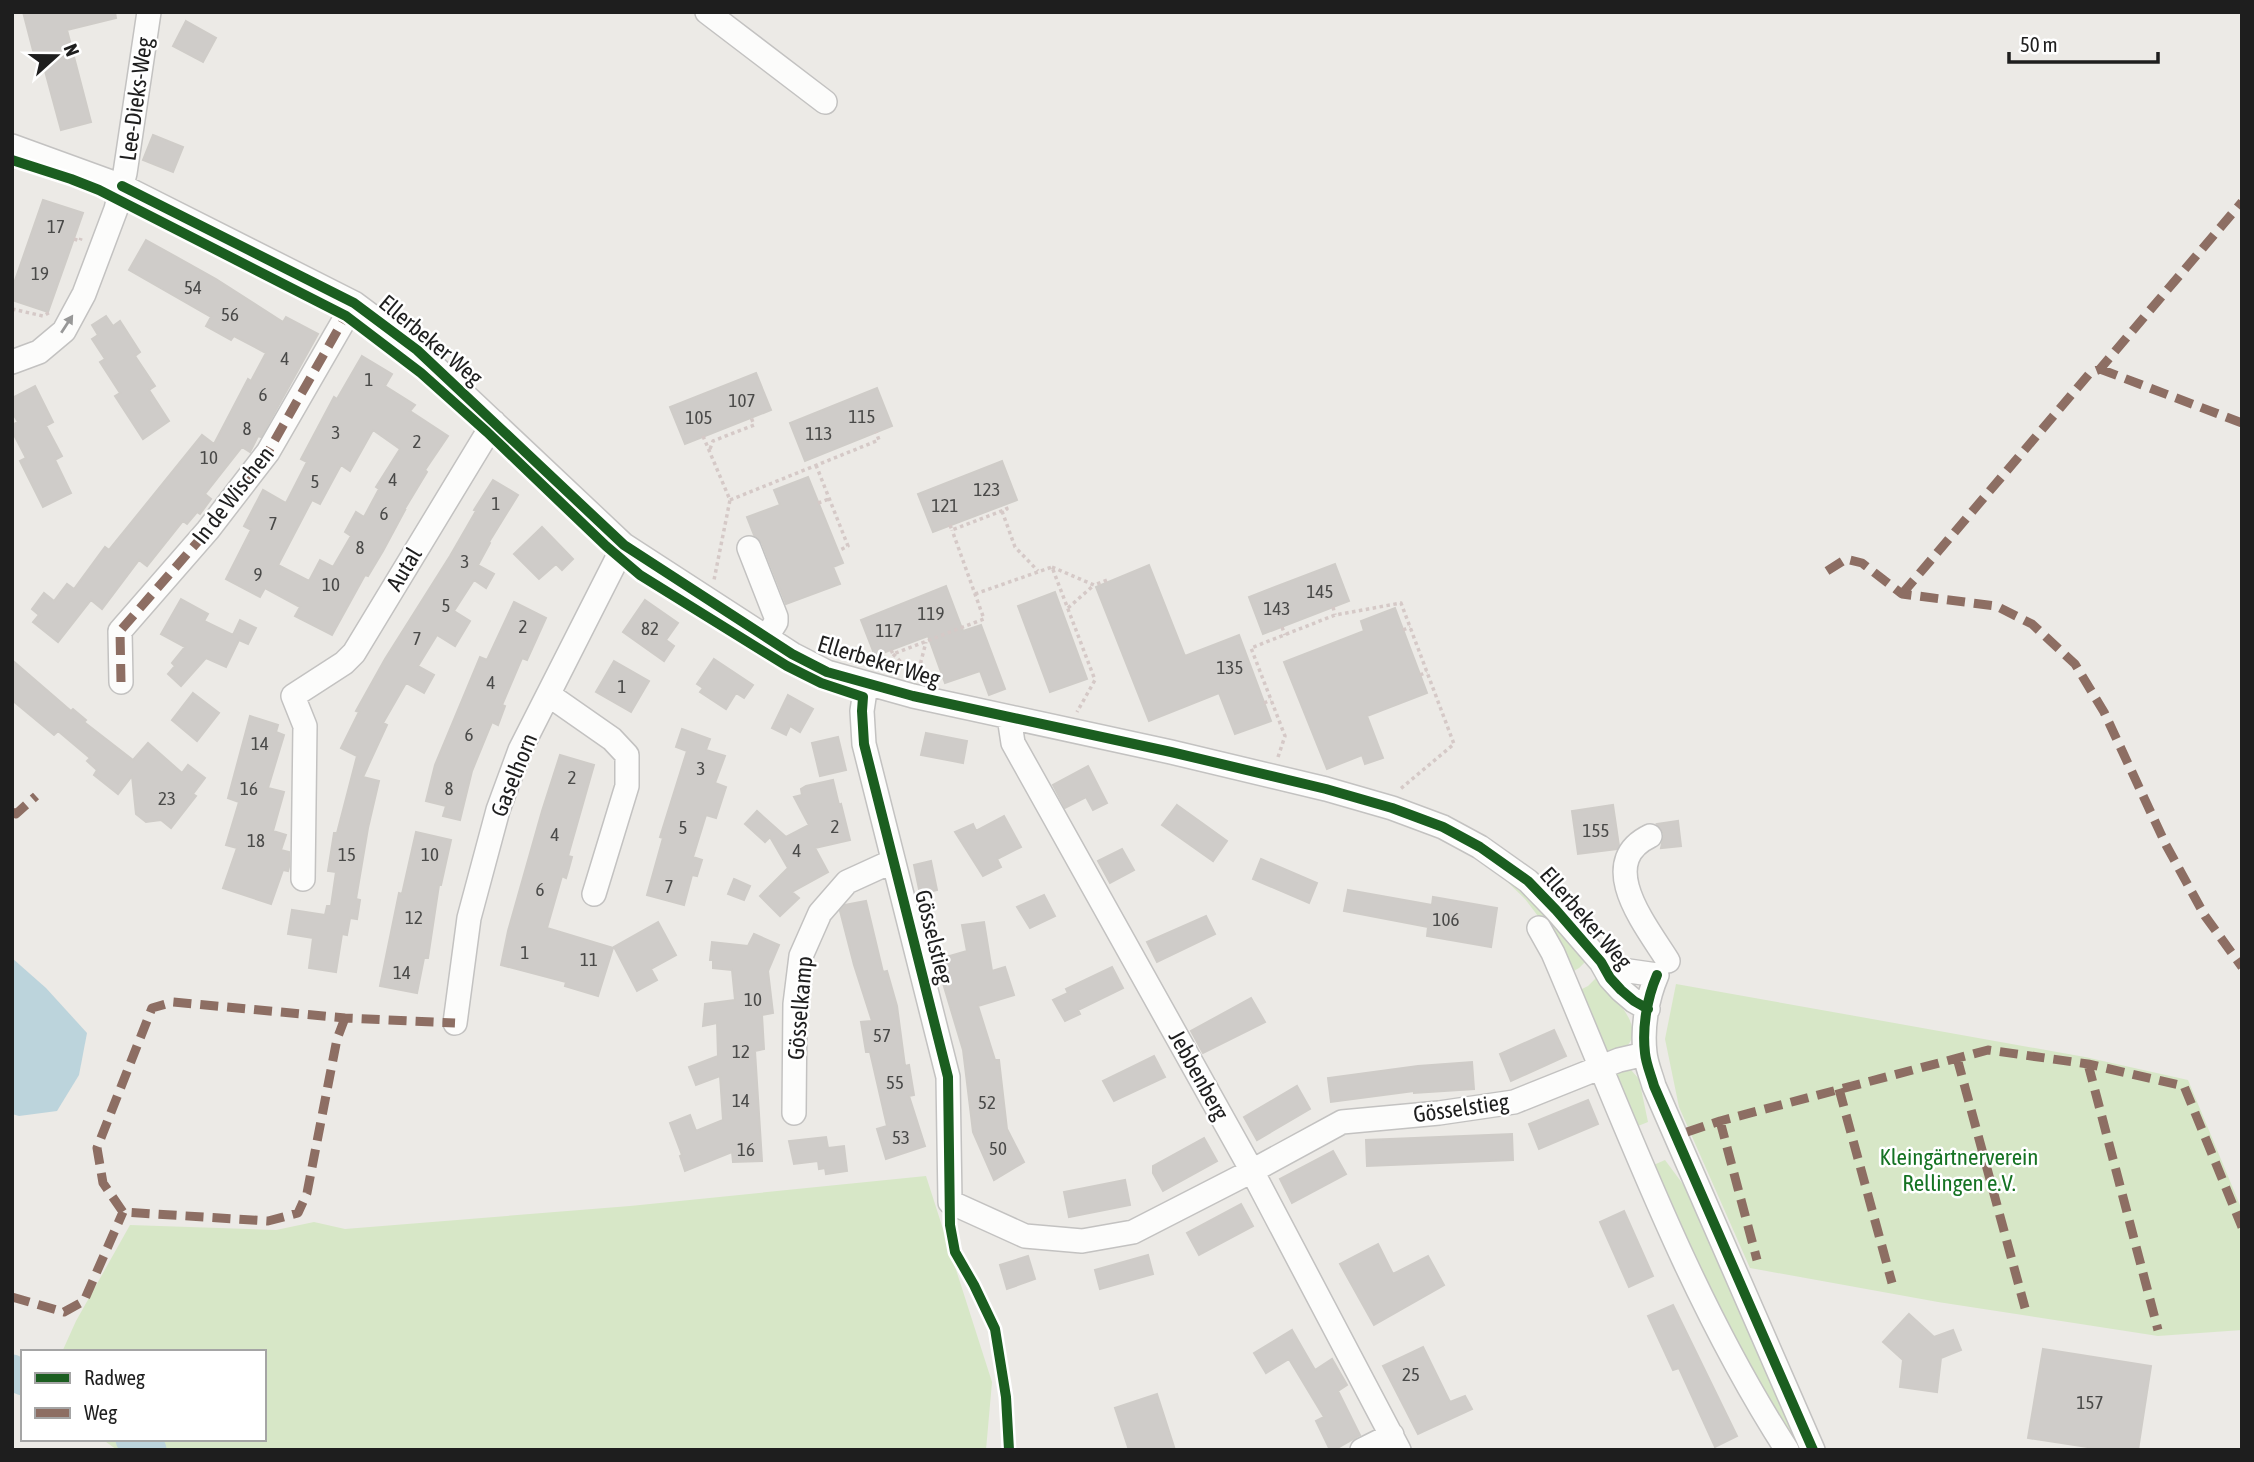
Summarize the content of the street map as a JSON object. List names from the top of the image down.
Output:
{
  "streets": {
    "street": [
      "Lee-Dieks-Weg",
      "Ellerbeker Weg",
      "In de Wischen",
      "Autal",
      "Gaselhorn",
      "Gösselstieg",
      "Gösselkamp",
      "Jebbenberg"
    ]
  },
  "crossings": [
    ["Lee-Dieks-Weg", "Ellerbeker Weg"],
    ["Ellerbeker Weg", "In de Wischen"],
    ["Ellerbeker Weg", "Autal"],
    ["Ellerbeker Weg", "Gaselhorn"],
    ["Ellerbeker Weg", "Gösselstieg"],
    ["Ellerbeker Weg", "Jebbenberg"],
    ["Gösselstieg", "Gösselkamp"],
    ["Gösselstieg", "Jebbenberg"]
  ],
  "one_way": ["Lee-Dieks-Weg"],
  "parks": ["Kleingärtnerverein Rellingen e.V."],
  "house_numbers": [
    "17",
    "19",
    "54",
    "56",
    "4",
    "1",
    "6",
    "107",
    "115",
    "105",
    "8",
    "3",
    "113",
    "2",
    "10",
    "4",
    "5",
    "123",
    "1",
    "121",
    "6",
    "7",
    "8",
    "3",
    "9",
    "10",
    "145",
    "5",
    "143",
    "119",
    "2",
    "82",
    "117",
    "7",
    "135",
    "4",
    "1",
    "6",
    "14",
    "3",
    "2",
    "16",
    "8",
    "23",
    "2",
    "5",
    "155",
    "4",
    "18",
    "4",
    "15",
    "10",
    "7",
    "6",
    "12",
    "106",
    "1",
    "11",
    "14",
    "10",
    "57",
    "12",
    "55",
    "14",
    "52",
    "53",
    "50",
    "16",
    "25",
    "157"
  ],
  "legend": ["Radweg", "Weg"],
  "scale_bar": "50 m",
  "north": "right"
}
